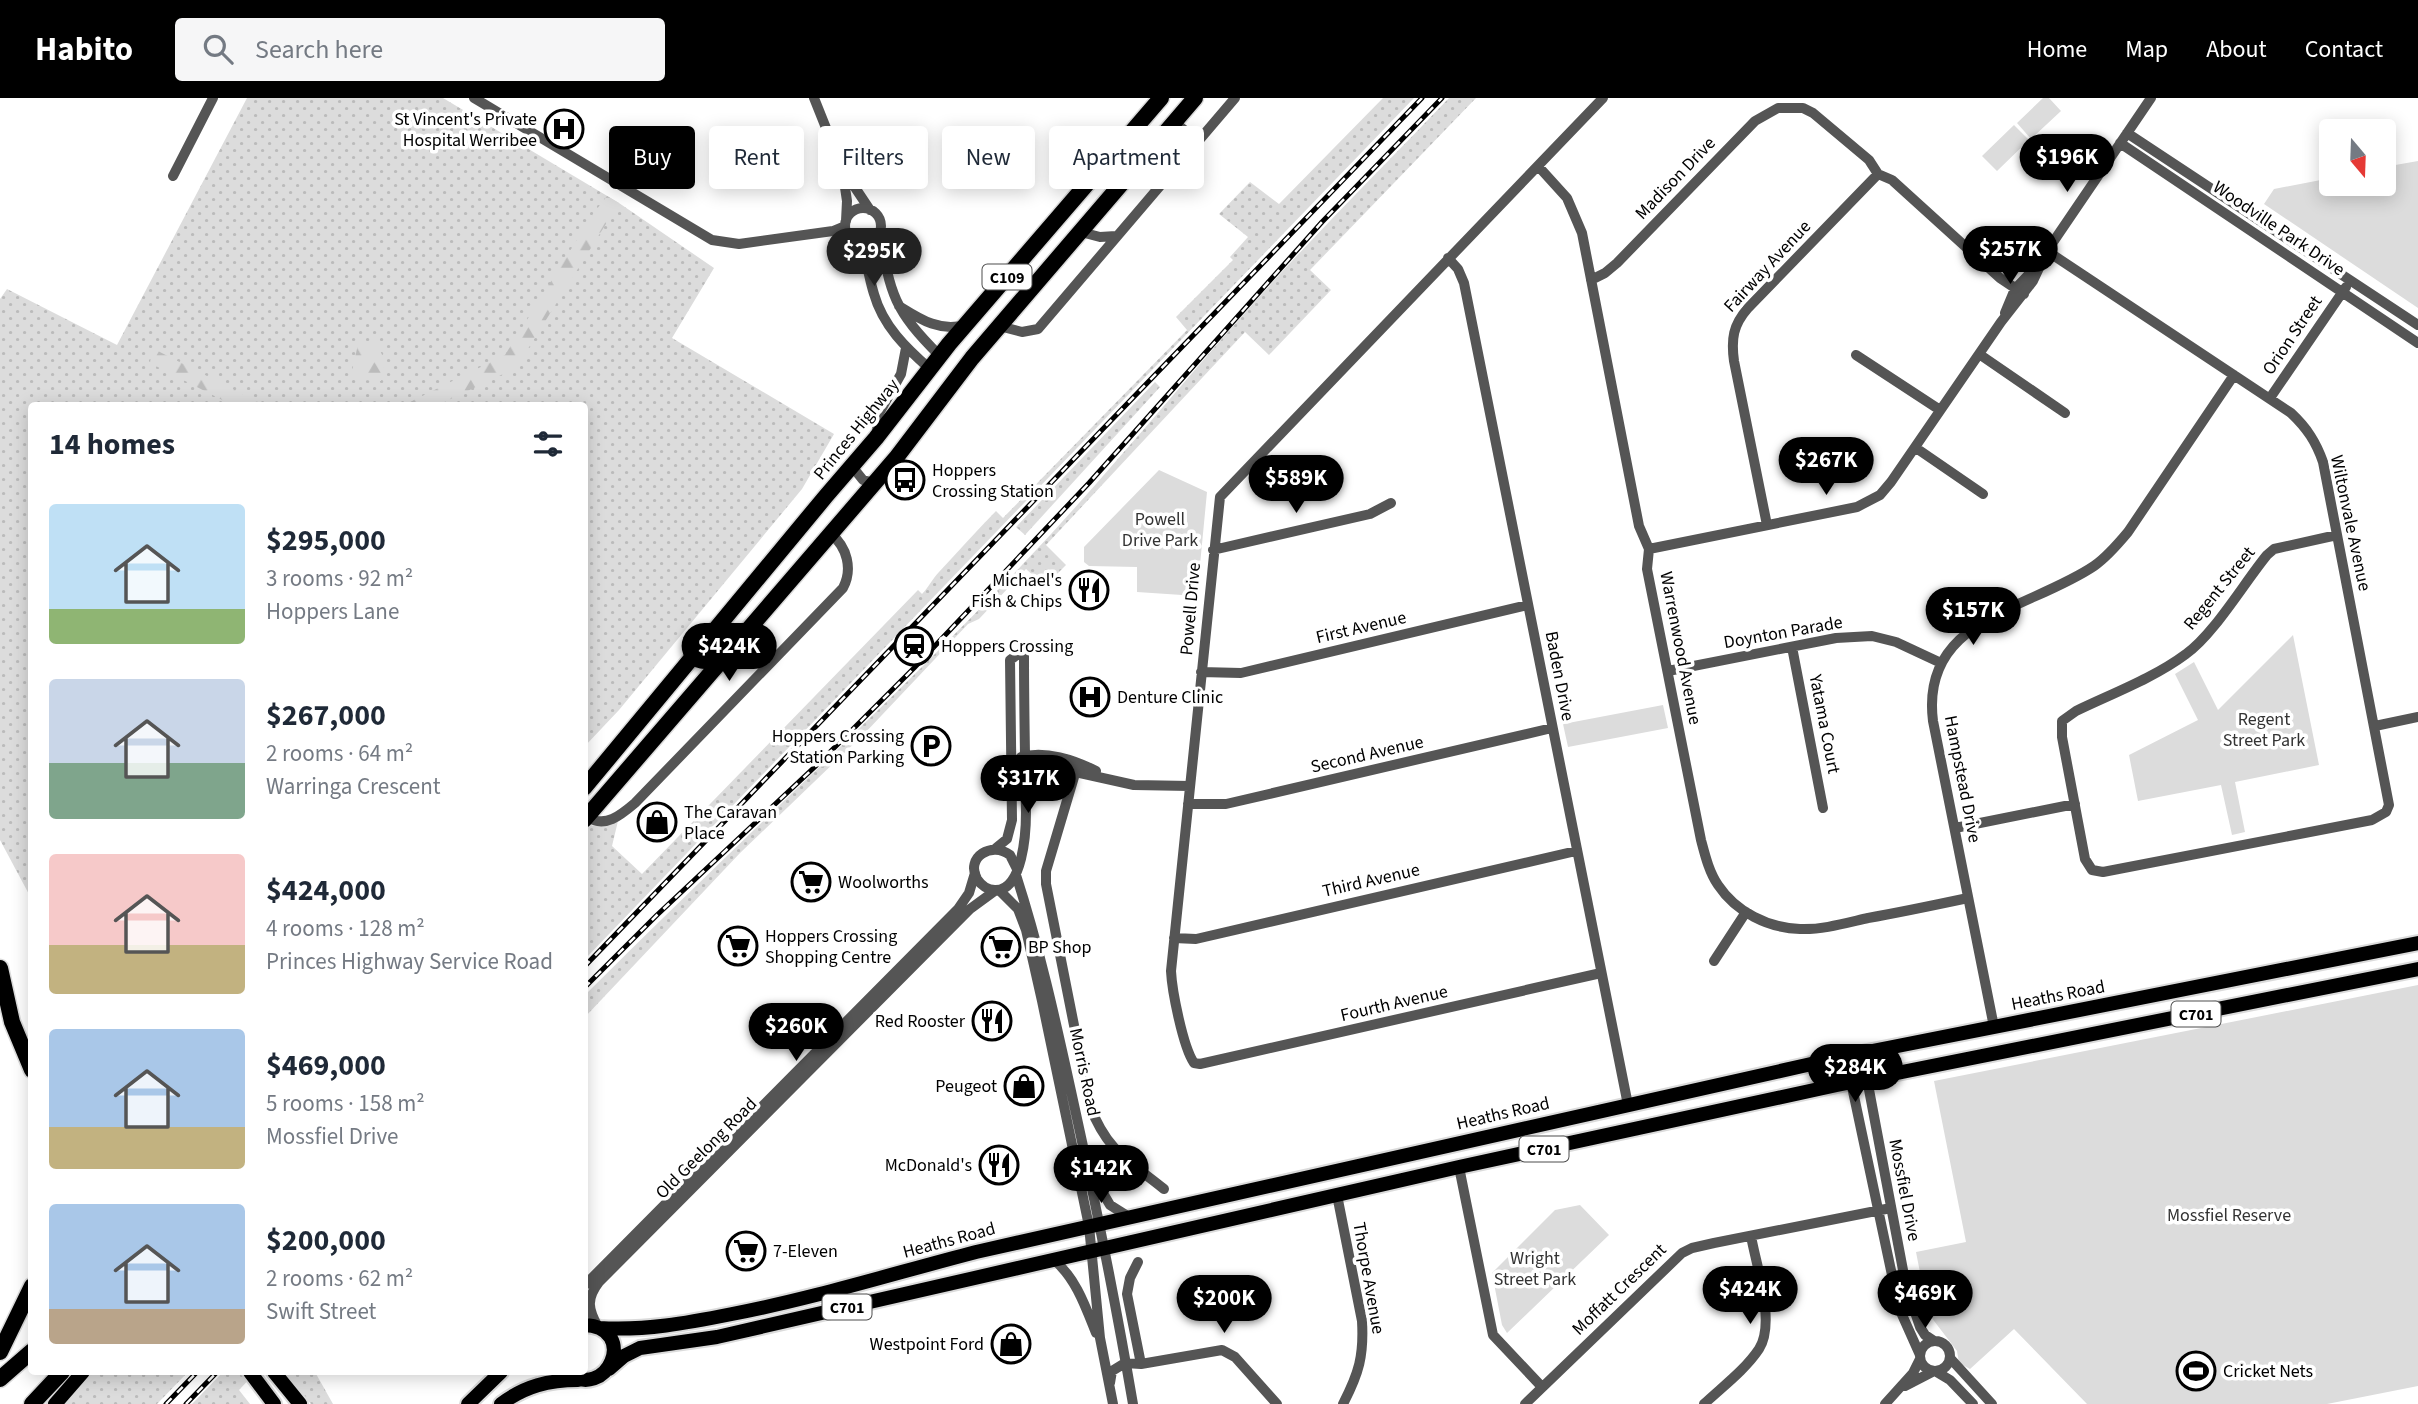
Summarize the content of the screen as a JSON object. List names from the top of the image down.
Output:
{
  "streets": {
    "highway": ["C109", "Princes Highway"],
    "main road": ["Heaths Road", "C701"],
    "street": [
      "Madison Drive",
      "Woodville Park Drive",
      "Fairway Avenue",
      "Orion Street",
      "Wiltonvale Avenue",
      "Regent Street",
      "Powell Drive",
      "First Avenue",
      "Doynton Parade",
      "Warrenwood Avenue",
      "Baden Drive",
      "Yatama Court",
      "Second Avenue",
      "Hampstead Drive",
      "Third Avenue",
      "Fourth Avenue",
      "Morris Road",
      "Old Geelong Road",
      "Mossfiel Drive",
      "Thorpe Avenue",
      "Moffatt Crescent"
    ]
  },
  "crossings": [
    ["Madison Drive", "Fairway Avenue"],
    ["Madison Drive", "Warrenwood Avenue"],
    ["Woodville Park Drive", "Orion Street"],
    ["Orion Street", "Wiltonvale Avenue"],
    ["Wiltonvale Avenue", "Regent Street"],
    ["Wiltonvale Avenue", "Hampstead Drive"],
    ["Powell Drive", "First Avenue"],
    ["Powell Drive", "Warrenwood Avenue"],
    ["Powell Drive", "Baden Drive"],
    ["Powell Drive", "Second Avenue"],
    ["Powell Drive", "Third Avenue"],
    ["Powell Drive", "Fourth Avenue"],
    ["First Avenue", "Baden Drive"],
    ["Doynton Parade", "Warrenwood Avenue"],
    ["Doynton Parade", "Yatama Court"],
    ["Doynton Parade", "Hampstead Drive"],
    ["Warrenwood Avenue", "Hampstead Drive"],
    ["Baden Drive", "Second Avenue"],
    ["Baden Drive", "Third Avenue"],
    ["Baden Drive", "Heaths Road"],
    ["Baden Drive", "Fourth Avenue"],
    ["Hampstead Drive", "Heaths Road"],
    ["Heaths Road", "Morris Road"],
    ["Heaths Road", "Old Geelong Road"],
    ["C701", "Morris Road"],
    ["C701", "Mossfiel Drive"],
    ["C701", "Thorpe Avenue"],
    ["Morris Road", "Old Geelong Road"],
    ["Mossfiel Drive", "Moffatt Crescent"]
  ],
  "parks": [
    "Powell Drive Park",
    "Regent Street Park",
    "Mossfiel Reserve",
    "Wright Street Park"
  ],
  "places": {
    "hospital": ["St Vincent's Private Hospital Werribee", "Denture Clinic"],
    "bus stop": ["Hoppers Crossing Station"],
    "restaurant": ["Michael's Fish & Chips", "Red Rooster", "McDonald's"],
    "station": ["Hoppers Crossing"],
    "parking": ["Hoppers Crossing Station Parking"],
    "shop": ["The Caravan Place", "Peugeot", "Westpoint Ford"],
    "supermarket": [
      "Woolworths",
      "Hoppers Crossing Shopping Centre",
      "BP Shop",
      "7-Eleven"
    ],
    "sports": ["Cricket Nets"]
  },
  "north": "bottom",
  "page": {
    "header": "Habito",
    "search": "Search here",
    "nav": [
      "Home",
      "Map",
      "About",
      "Contact"
    ],
    "chip": [
      "Buy",
      "Rent",
      "Filters",
      "New",
      "Apartment"
    ],
    "price": [
      "$196K",
      "$257K",
      "$295K",
      "$267K",
      "$589K",
      "$157K",
      "$424K",
      "$317K",
      "$260K",
      "$284K",
      "$142K",
      "$424K",
      "$469K",
      "$200K"
    ],
    "heading": "14 homes",
    "list": [
      {
        "name": "$295,000",
        "note": "3 rooms · 92 m² · Hoppers Lane"
      },
      {
        "name": "$267,000",
        "note": "2 rooms · 64 m² · Warringa Crescent"
      },
      {
        "name": "$424,000",
        "note": "4 rooms · 128 m² · Princes Highway Service Road"
      },
      {
        "name": "$469,000",
        "note": "5 rooms · 158 m² · Mossfiel Drive"
      },
      {
        "name": "$200,000",
        "note": "2 rooms · 62 m² · Swift Street"
      }
    ]
  }
}
